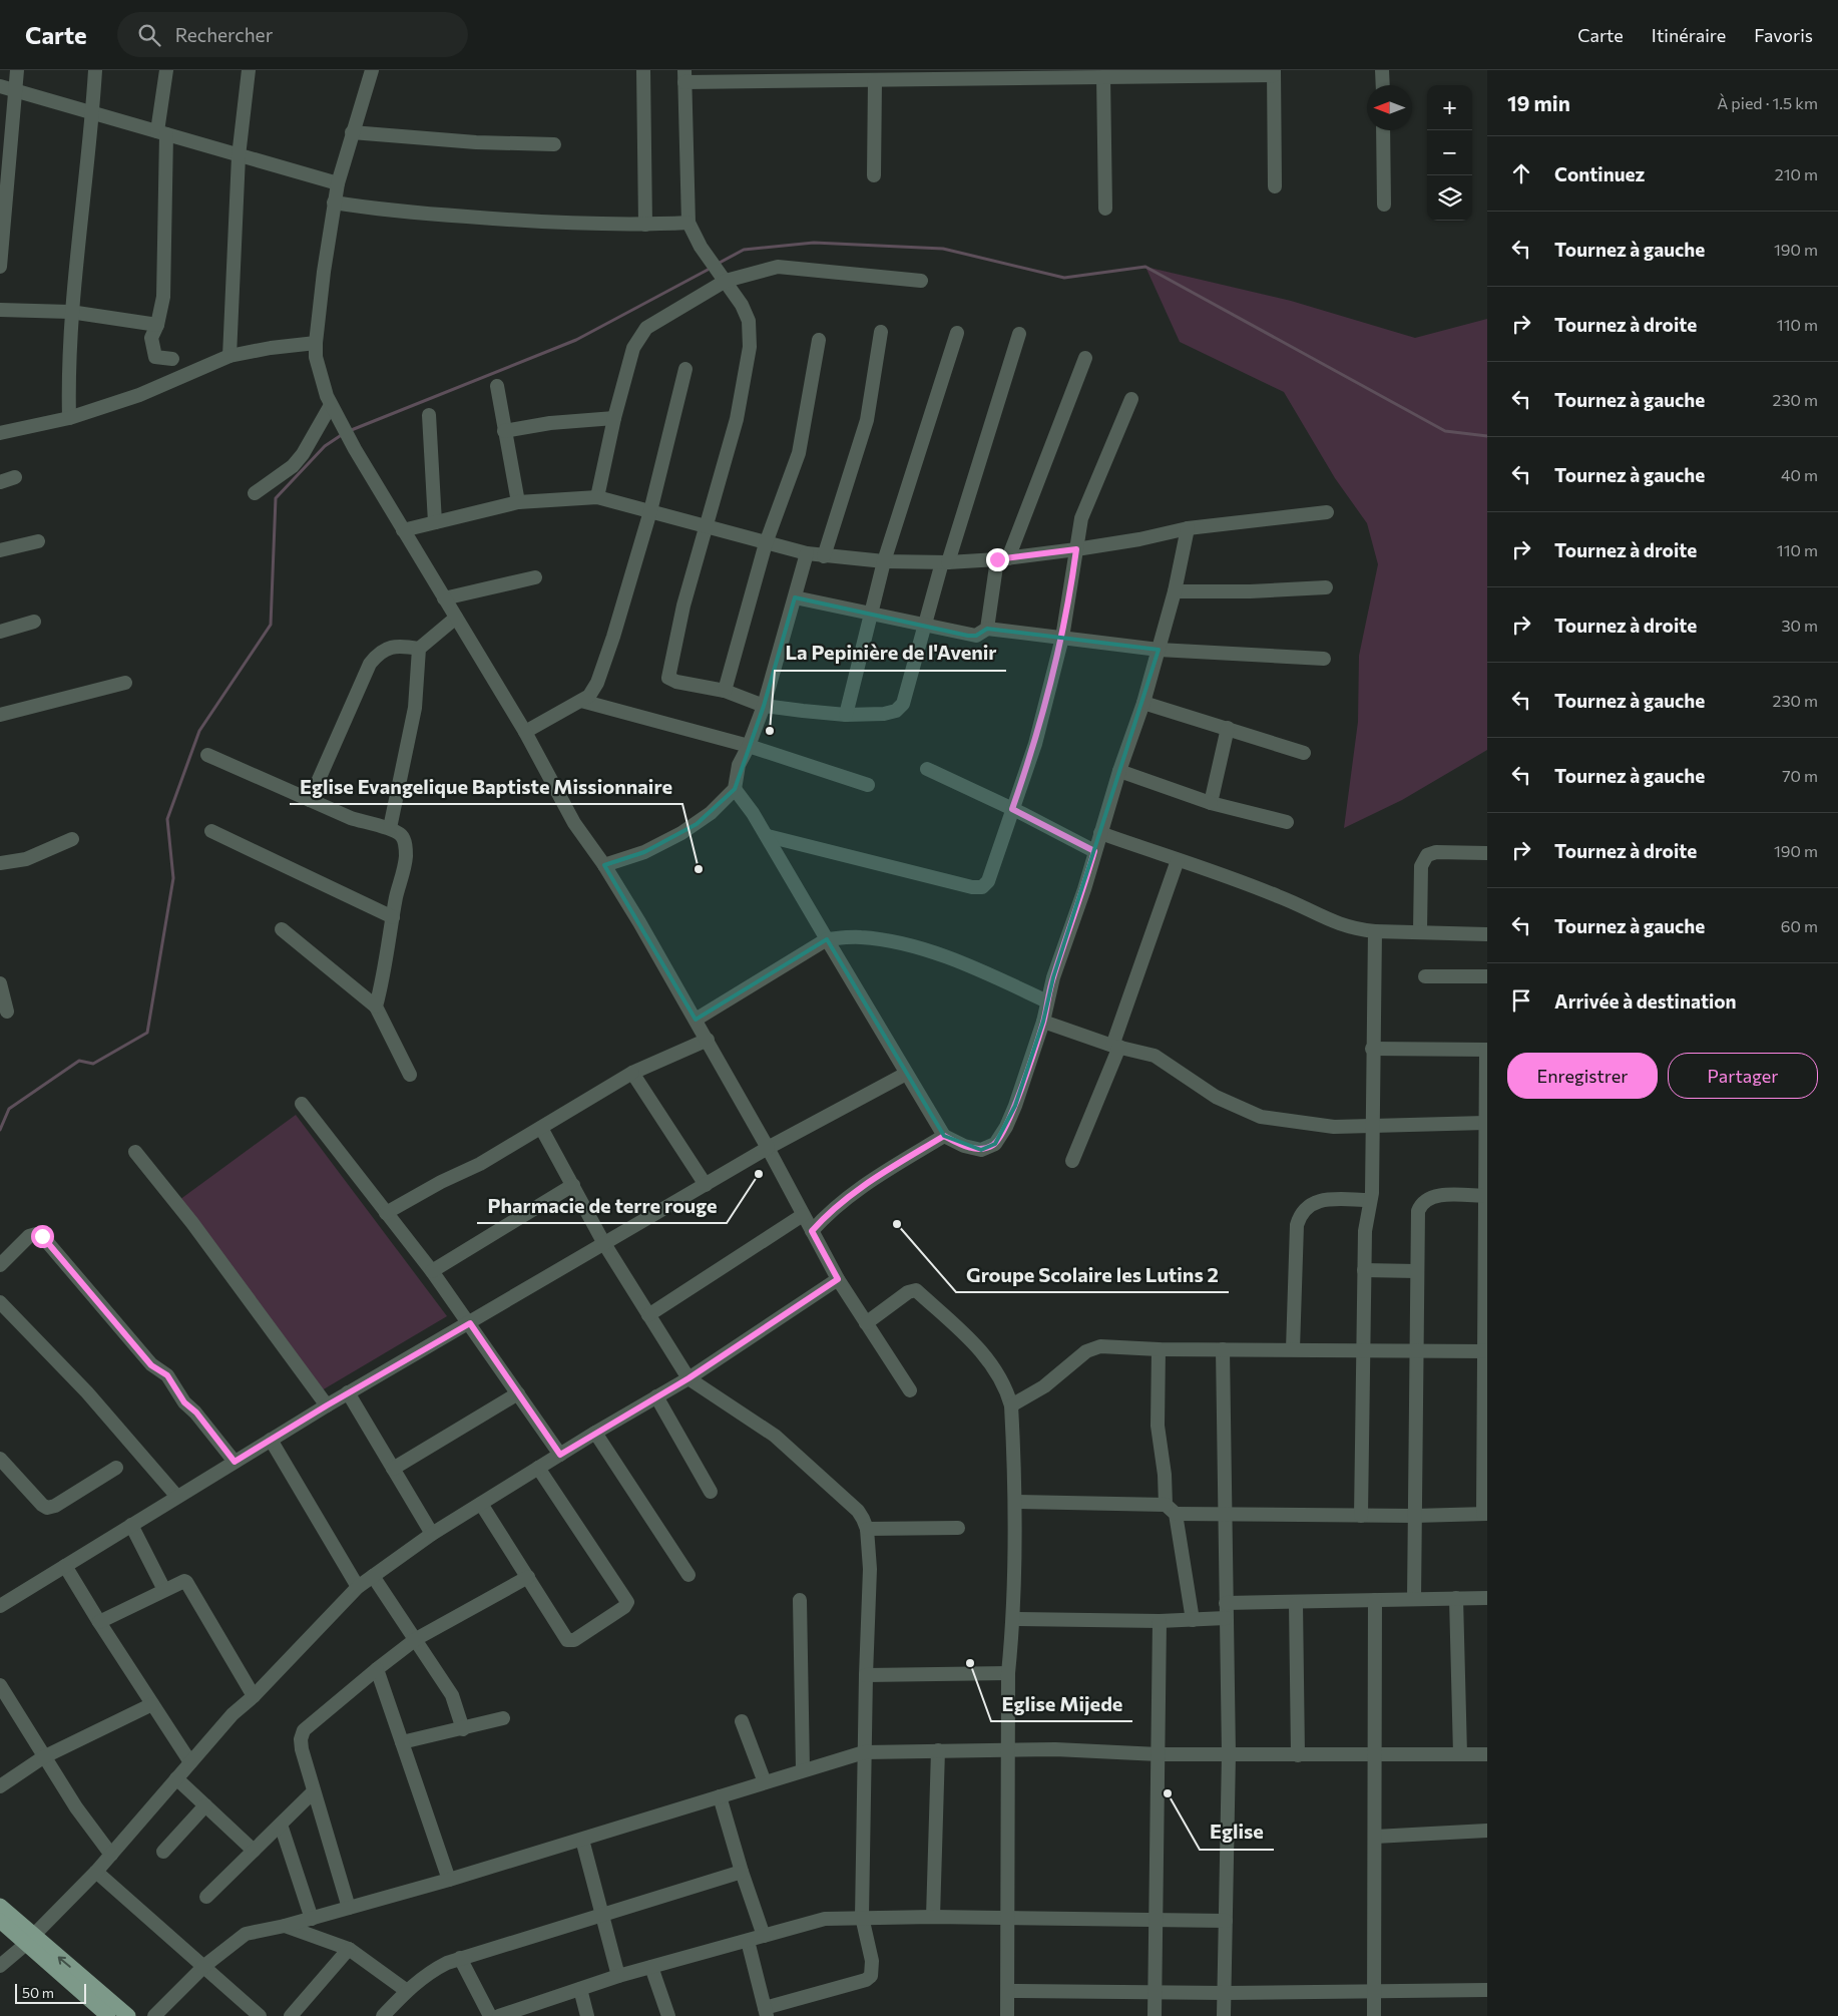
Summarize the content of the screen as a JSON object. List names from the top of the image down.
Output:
{
  "places": [
    "La Pepinière de l'Avenir",
    "Eglise Evangelique Baptiste Missionnaire",
    "Pharmacie de terre rouge",
    "Groupe Scolaire les Lutins 2",
    "Eglise Mijede",
    "Eglise"
  ],
  "scale_bar": "50 m",
  "north": "left",
  "page": {
    "header": "Carte",
    "search": "Rechercher",
    "nav": ["Carte", "Itinéraire", "Favoris"],
    "heading": ["19 min", "À pied · 1.5 km"],
    "map_buttons": ["+", "−"],
    "list": [
      ["Continuez", "210 m"],
      ["Tournez à gauche", "190 m"],
      ["Tournez à droite", "110 m"],
      ["Tournez à gauche", "230 m"],
      ["Tournez à gauche", "40 m"],
      ["Tournez à droite", "110 m"],
      ["Tournez à droite", "30 m"],
      ["Tournez à gauche", "230 m"],
      ["Tournez à gauche", "70 m"],
      ["Tournez à droite", "190 m"],
      ["Tournez à gauche", "60 m"],
      "Arrivée à destination"
    ],
    "buttons": ["Enregistrer", "Partager"],
    "scale": "50 m"
  }
}
